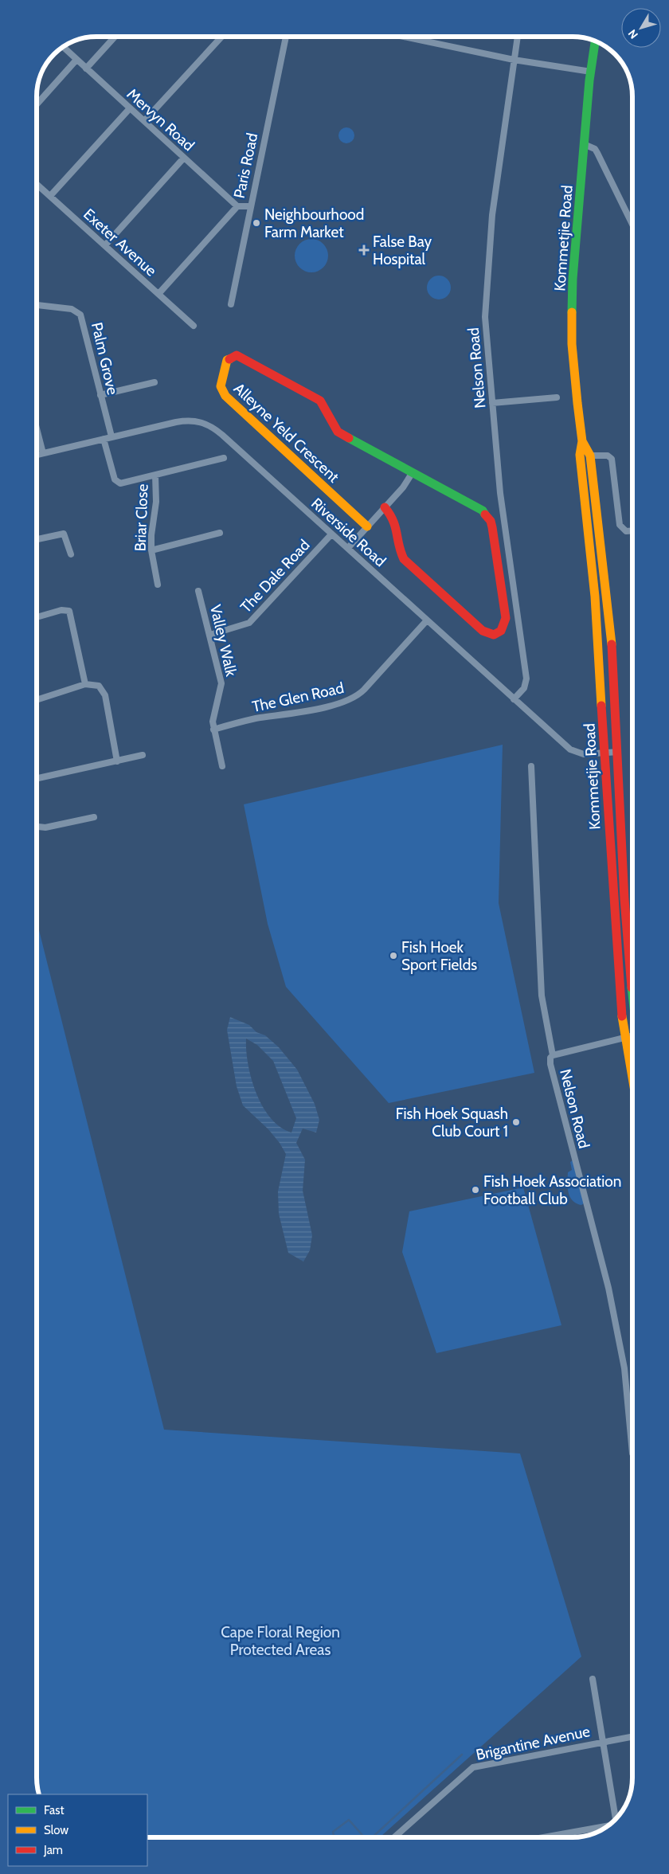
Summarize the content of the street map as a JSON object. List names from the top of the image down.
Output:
{
  "streets": {
    "main road": ["Kommetjie Road", "Alleyne Yeld Crescent"],
    "street": [
      "Mervyn Road",
      "Paris Road",
      "Exeter Avenue",
      "Palm Grove",
      "Nelson Road",
      "Briar Close",
      "Riverside Road",
      "The Dale Road",
      "Valley Walk",
      "The Glen Road",
      "Brigantine Avenue"
    ]
  },
  "crossings": [
    ["Kommetjie Road", "Riverside Road"],
    ["Palm Grove", "Riverside Road"],
    ["Nelson Road", "Riverside Road"],
    ["Riverside Road", "The Dale Road"],
    ["Riverside Road", "The Glen Road"],
    ["The Dale Road", "Valley Walk"],
    ["Valley Walk", "The Glen Road"]
  ],
  "parks": ["Cape Floral Region Protected Areas"],
  "places": {
    "other": [
      "Neighbourhood Farm Market",
      "Fish Hoek Sport Fields",
      "Fish Hoek Squash Club Court 1",
      "Fish Hoek Association Football Club"
    ],
    "health": ["False Bay Hospital"]
  },
  "legend": ["Fast", "Slow", "Jam"],
  "north": "bottom left"
}
